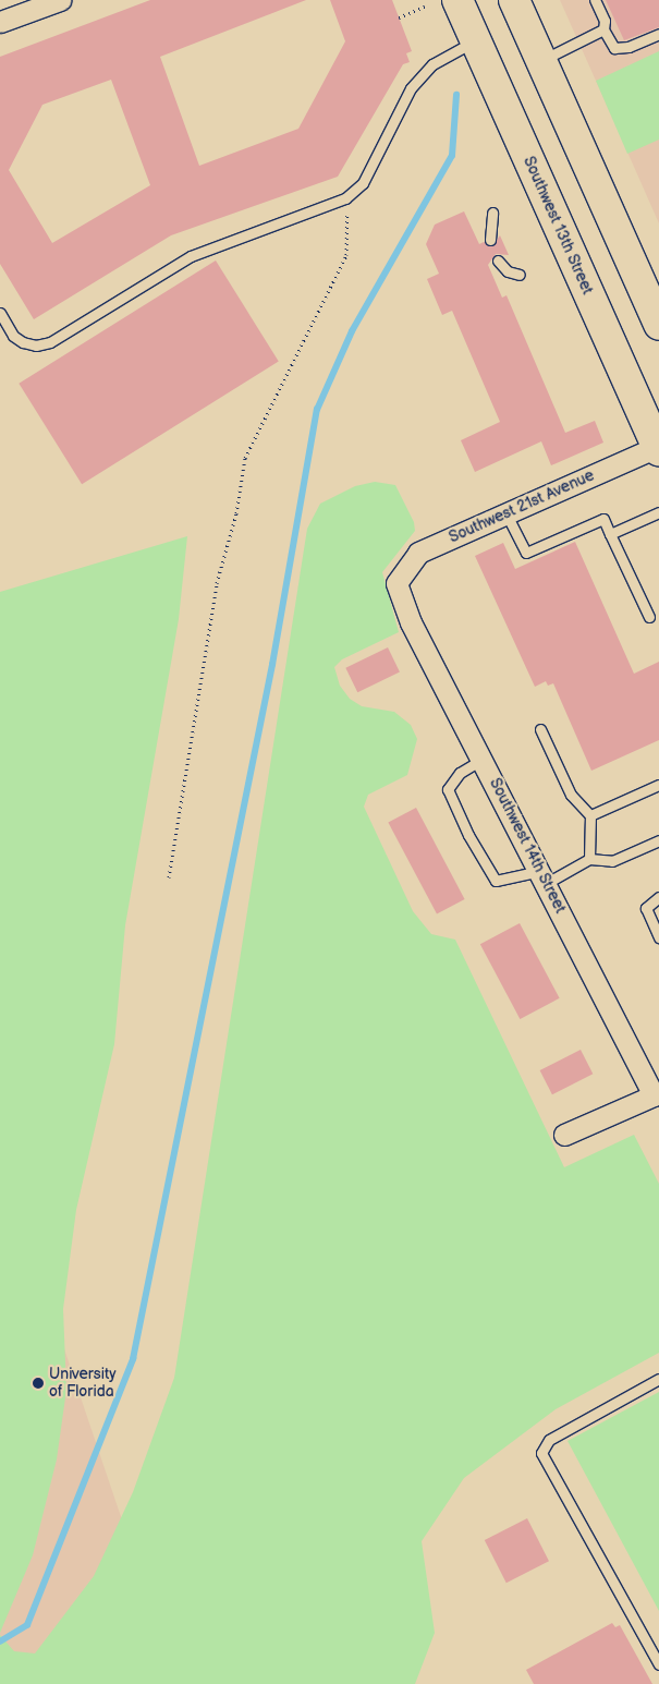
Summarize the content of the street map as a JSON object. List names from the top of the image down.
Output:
{
  "streets": {
    "main road": ["Southwest 13th Street"],
    "street": ["Southwest 21st Avenue", "Southwest 14th Street"]
  },
  "crossings": [
    ["Southwest 13th Street", "Southwest 21st Avenue"],
    ["Southwest 21st Avenue", "Southwest 14th Street"]
  ],
  "places": ["University of Florida"]
}
